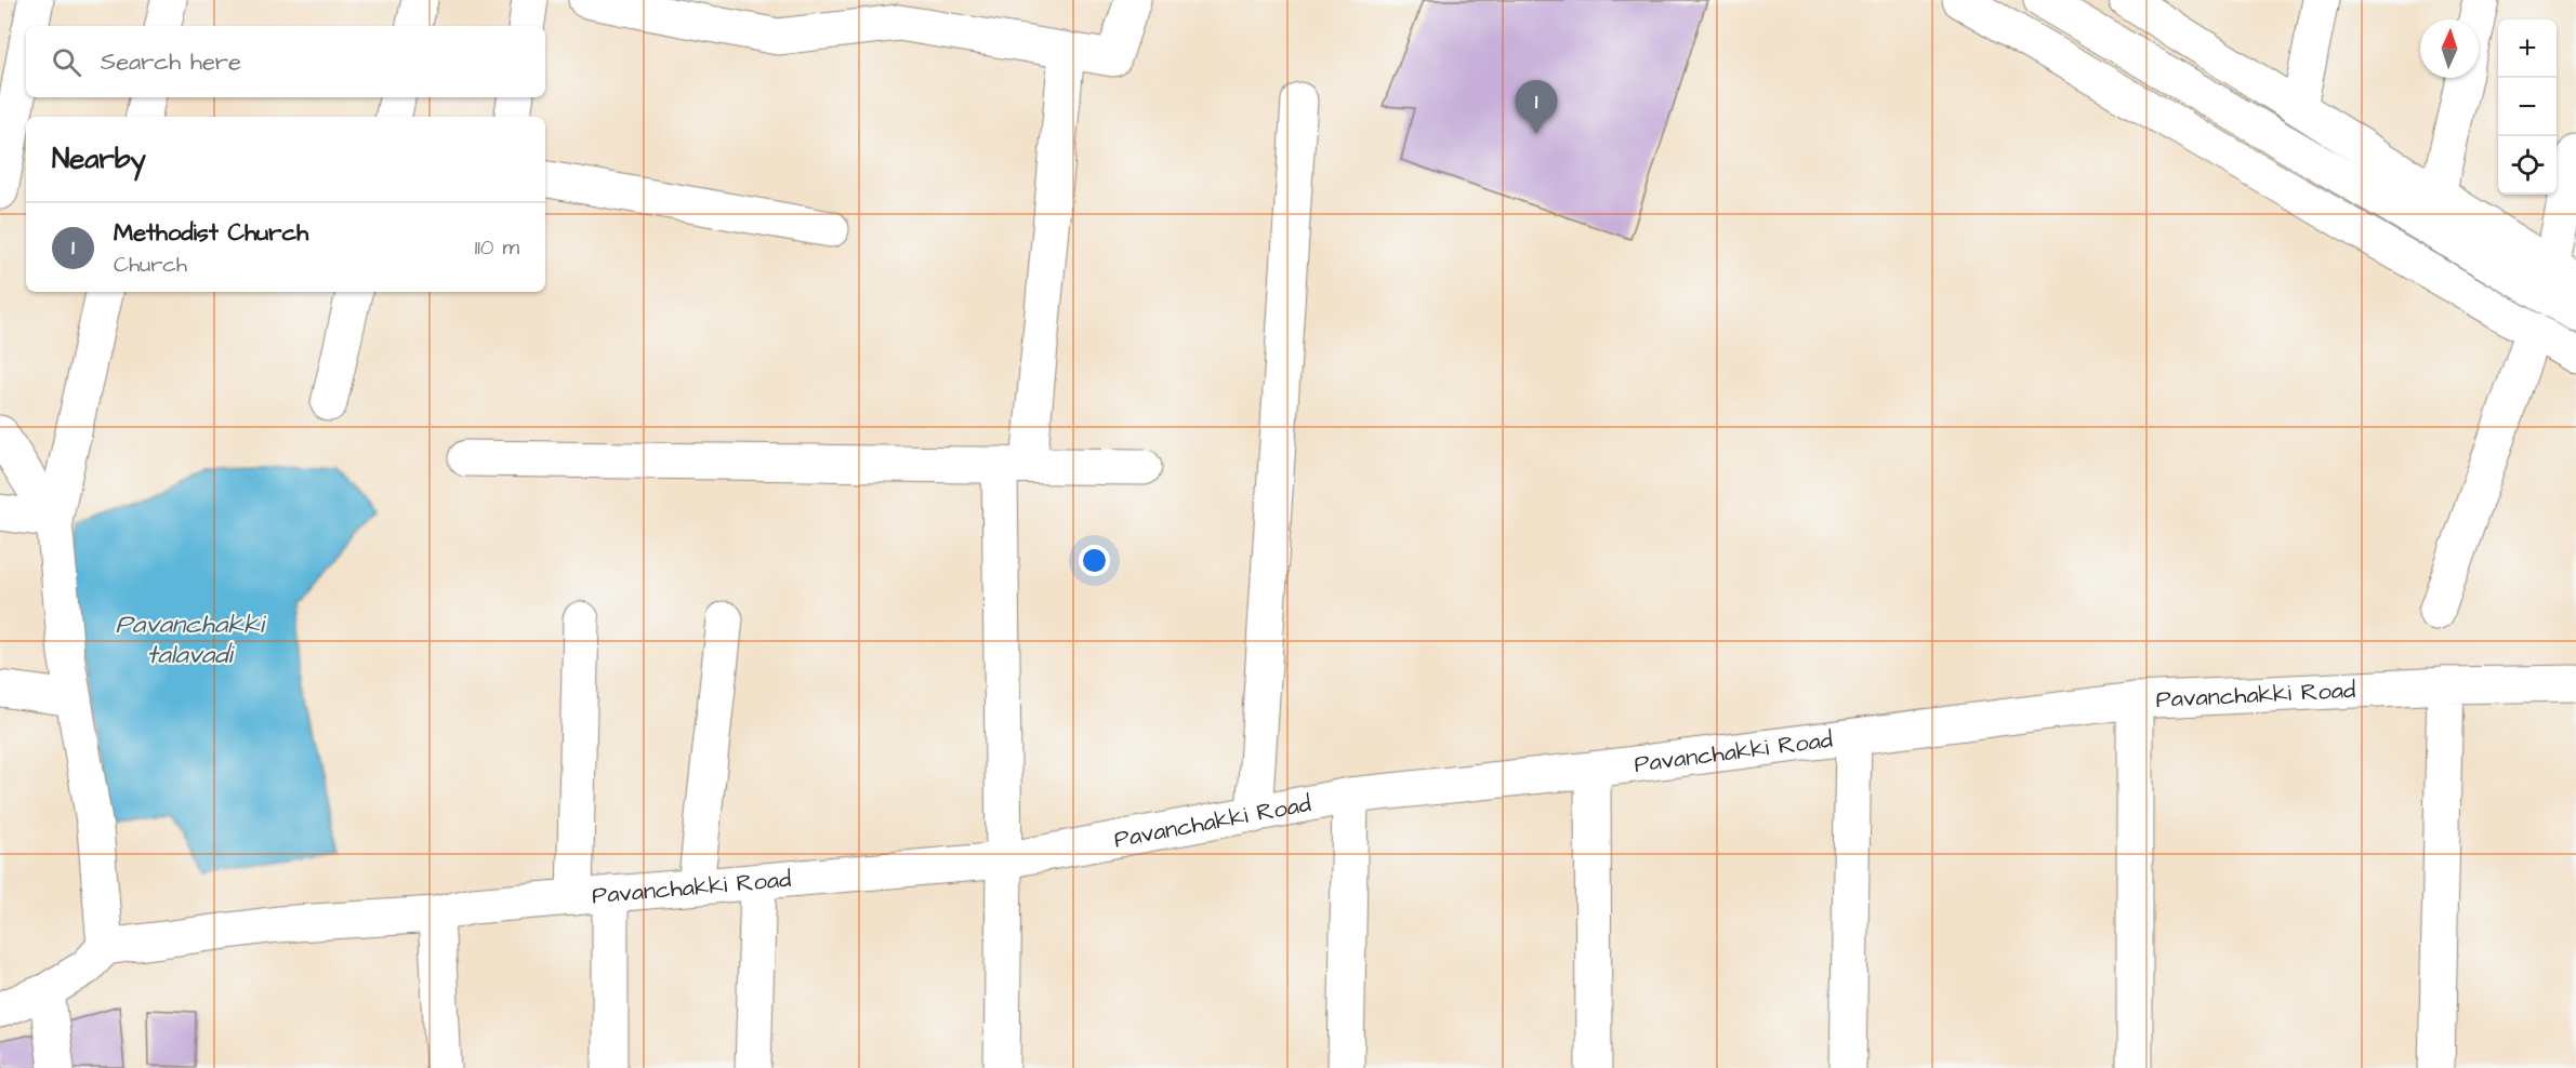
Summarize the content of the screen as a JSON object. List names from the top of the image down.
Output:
{
  "streets": {
    "street": ["Pavanchakki Road"]
  },
  "water": ["Pavanchakki talavadi"],
  "north": "top",
  "page": {
    "map_buttons": ["+", "−"],
    "search": "Search here",
    "pins": "1",
    "heading": "Nearby",
    "list": [
      {
        "mark": "1",
        "name": "Methodist Church",
        "note": "Church",
        "value": "110 m"
      }
    ]
  }
}
